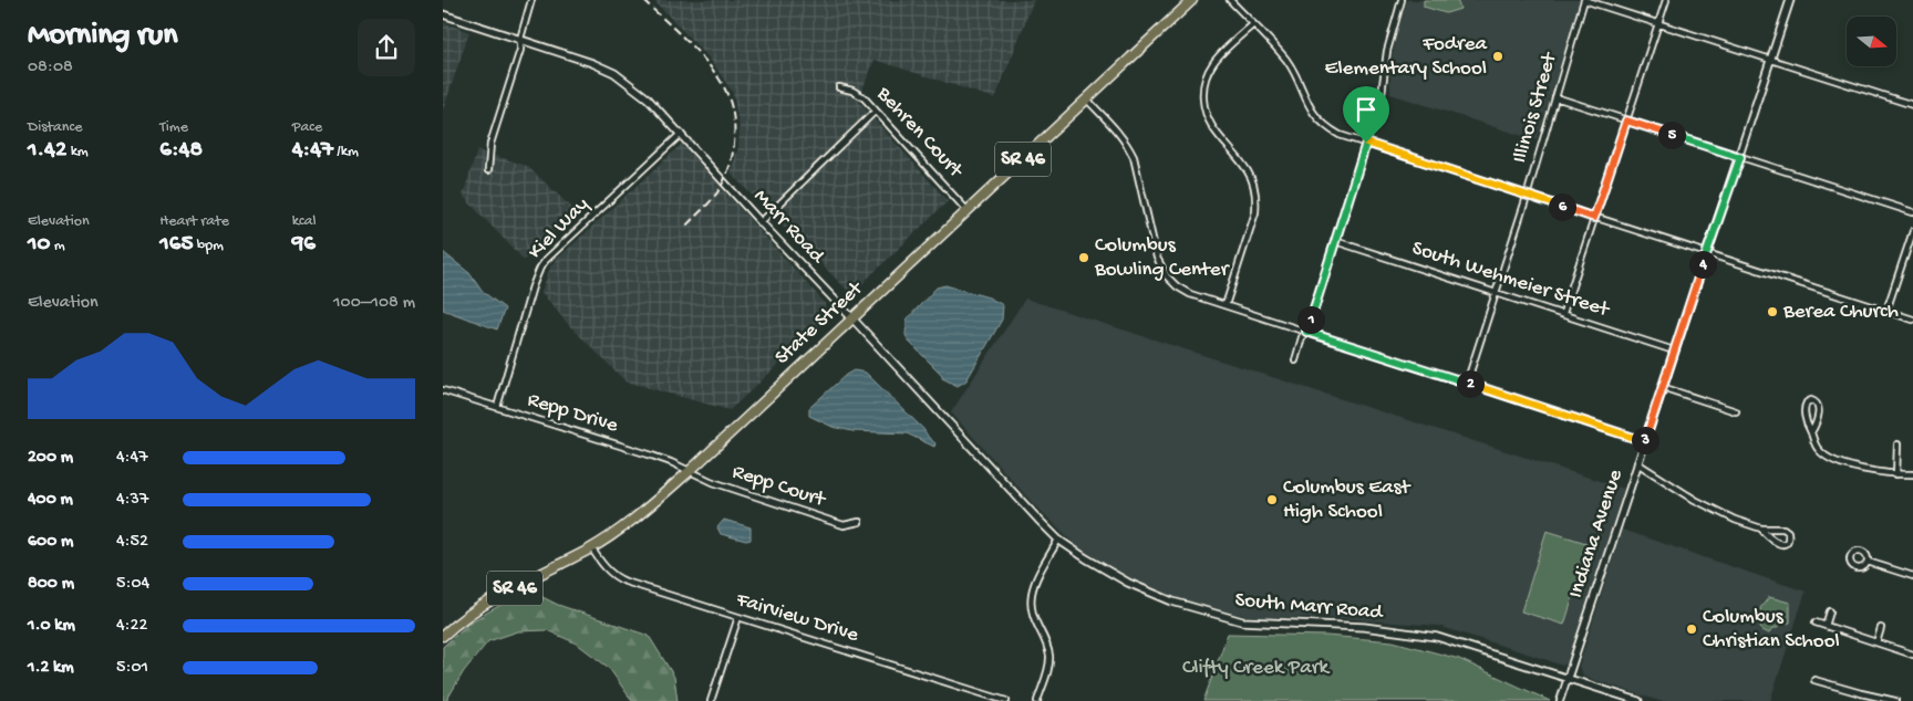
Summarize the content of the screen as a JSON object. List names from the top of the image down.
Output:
{
  "streets": {
    "highway": ["SR 46", "State Street"],
    "street": [
      "Illinois Street",
      "Behren Court",
      "Marr Road",
      "Kiel Way",
      "South Wehmeier Street",
      "Repp Drive",
      "Repp Court",
      "Indiana Avenue",
      "South Marr Road",
      "Fairview Drive"
    ]
  },
  "crossings": [
    ["Illinois Street", "South Wehmeier Street"],
    ["Behren Court", "State Street"],
    ["Marr Road", "Kiel Way"],
    ["Marr Road", "State Street"],
    ["Marr Road", "South Marr Road"],
    ["Kiel Way", "Repp Drive"],
    ["South Wehmeier Street", "Indiana Avenue"],
    ["State Street", "Repp Drive"],
    ["State Street", "Repp Court"],
    ["State Street", "Fairview Drive"],
    ["Repp Drive", "Repp Court"],
    ["Indiana Avenue", "South Marr Road"]
  ],
  "parks": ["Clifty Creek Park"],
  "places": [
    "Fodrea Elementary School",
    "Columbus Bowling Center",
    "Berea Church",
    "Columbus East High School",
    "Columbus Christian School"
  ],
  "north": "right",
  "page": {
    "heading": ["Morning run", "08:08"],
    "stats": [
      ["Distance", "1.42 km"],
      ["Time", "6:48"],
      ["Pace", "4:47 /km"],
      ["Elevation", "10 m"],
      ["Heart rate", "165 bpm"],
      ["kcal", "96"]
    ],
    "pins": [
      "5",
      "6",
      "4",
      "1",
      "2",
      "3"
    ],
    "chart": ["Elevation", "100–108 m"],
    "list": [
      {
        "name": "200 m",
        "note": "4:47"
      },
      {
        "name": "400 m",
        "note": "4:37"
      },
      {
        "name": "600 m",
        "note": "4:52"
      },
      {
        "name": "800 m",
        "note": "5:04"
      },
      {
        "name": "1.0 km",
        "note": "4:22"
      },
      {
        "name": "1.2 km",
        "note": "5:01"
      }
    ]
  }
}
